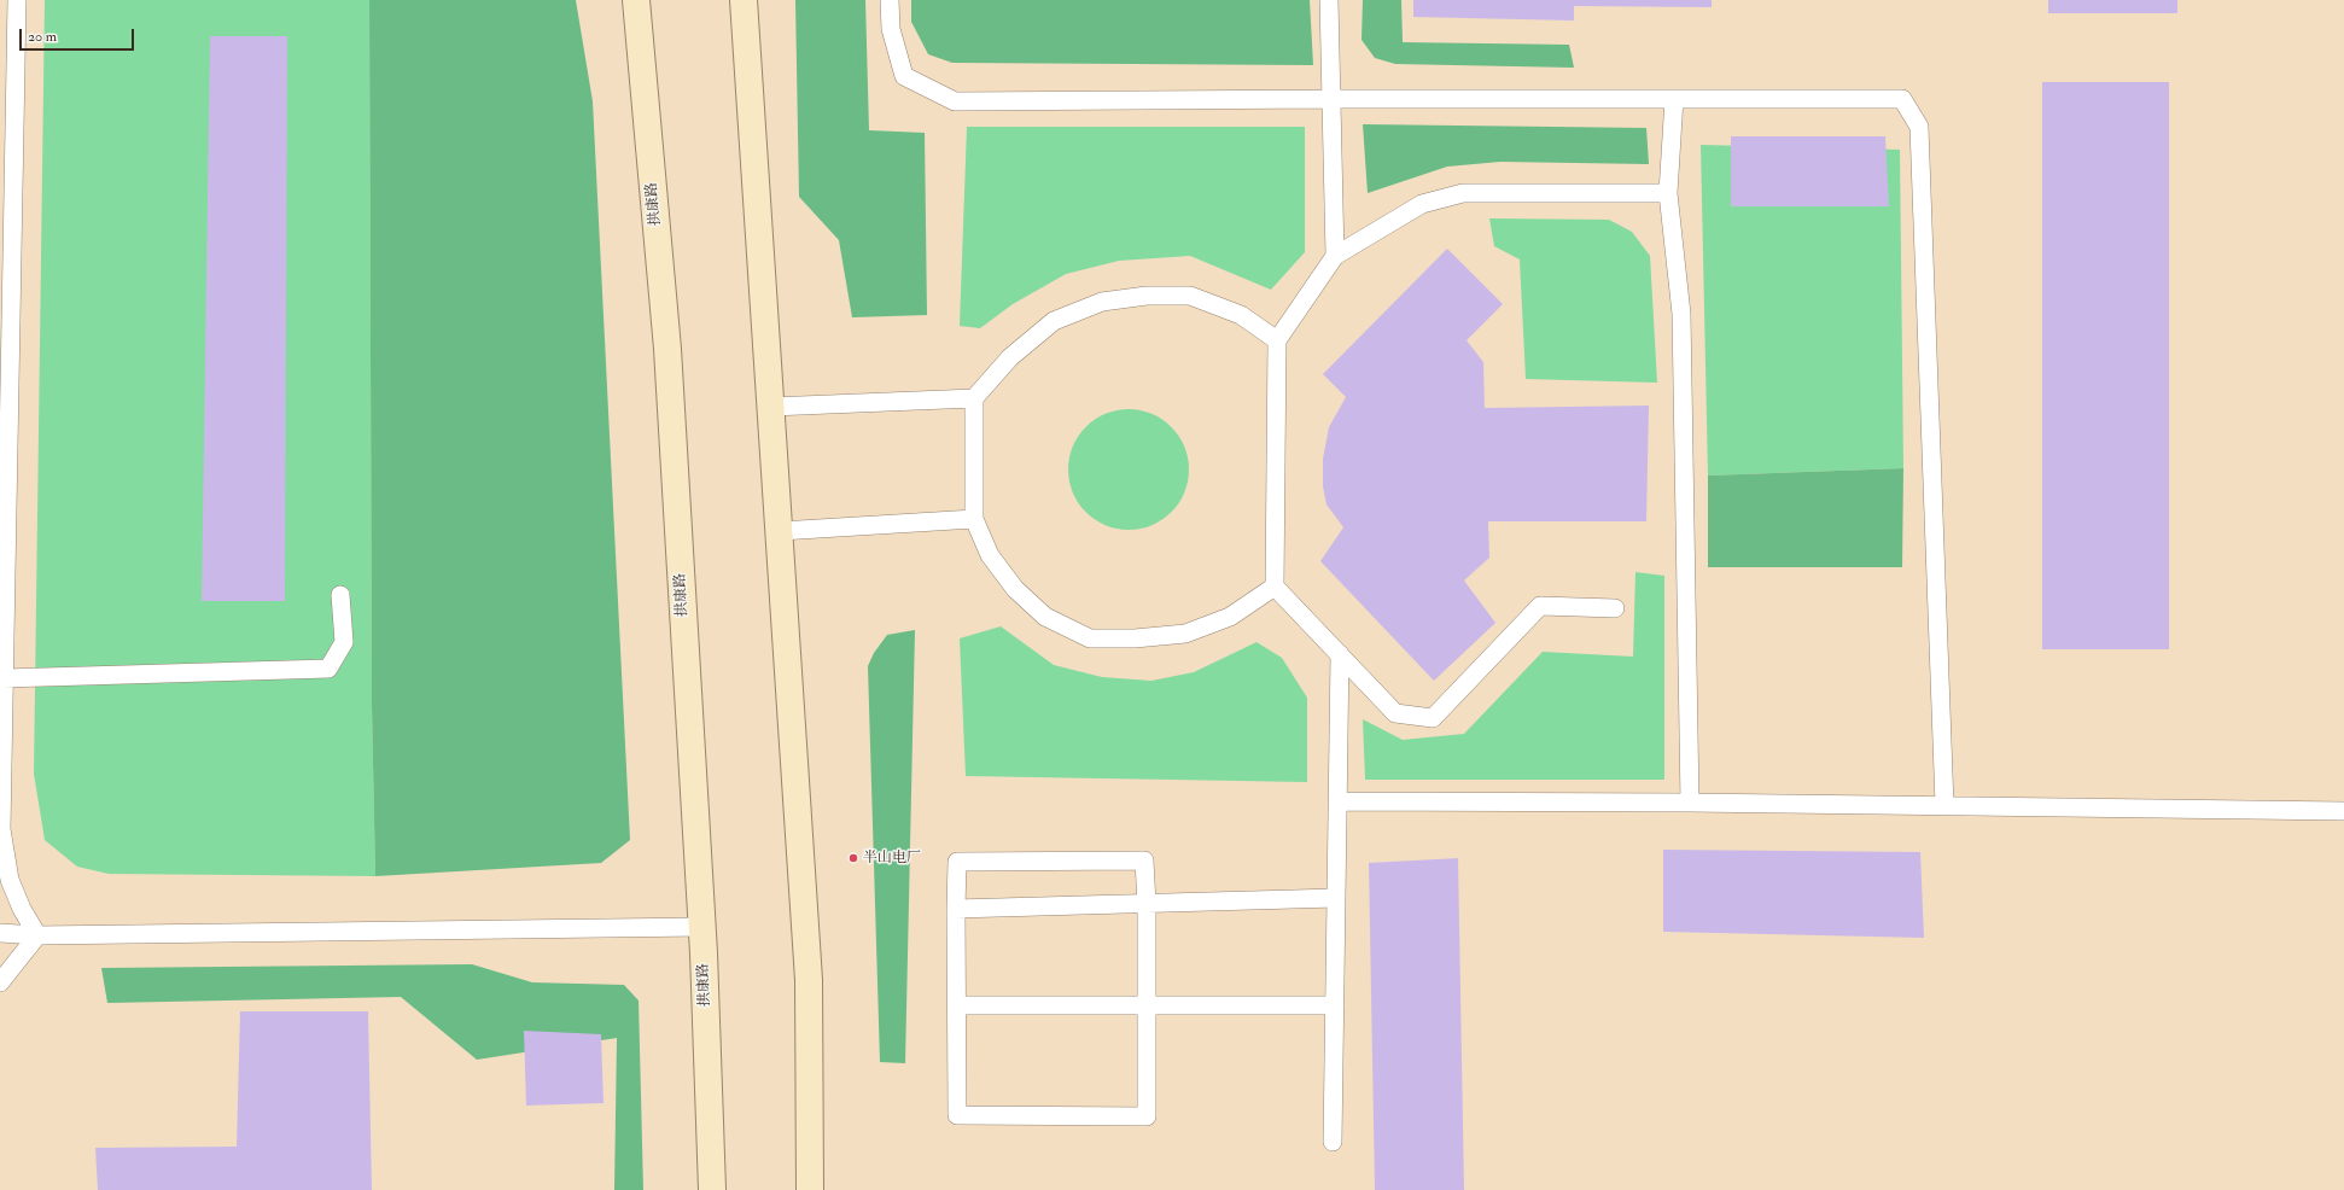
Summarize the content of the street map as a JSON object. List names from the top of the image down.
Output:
{
  "streets": {
    "main road": ["拱康路"]
  },
  "places": ["半山电厂"],
  "scale_bar": "20 m"
}
